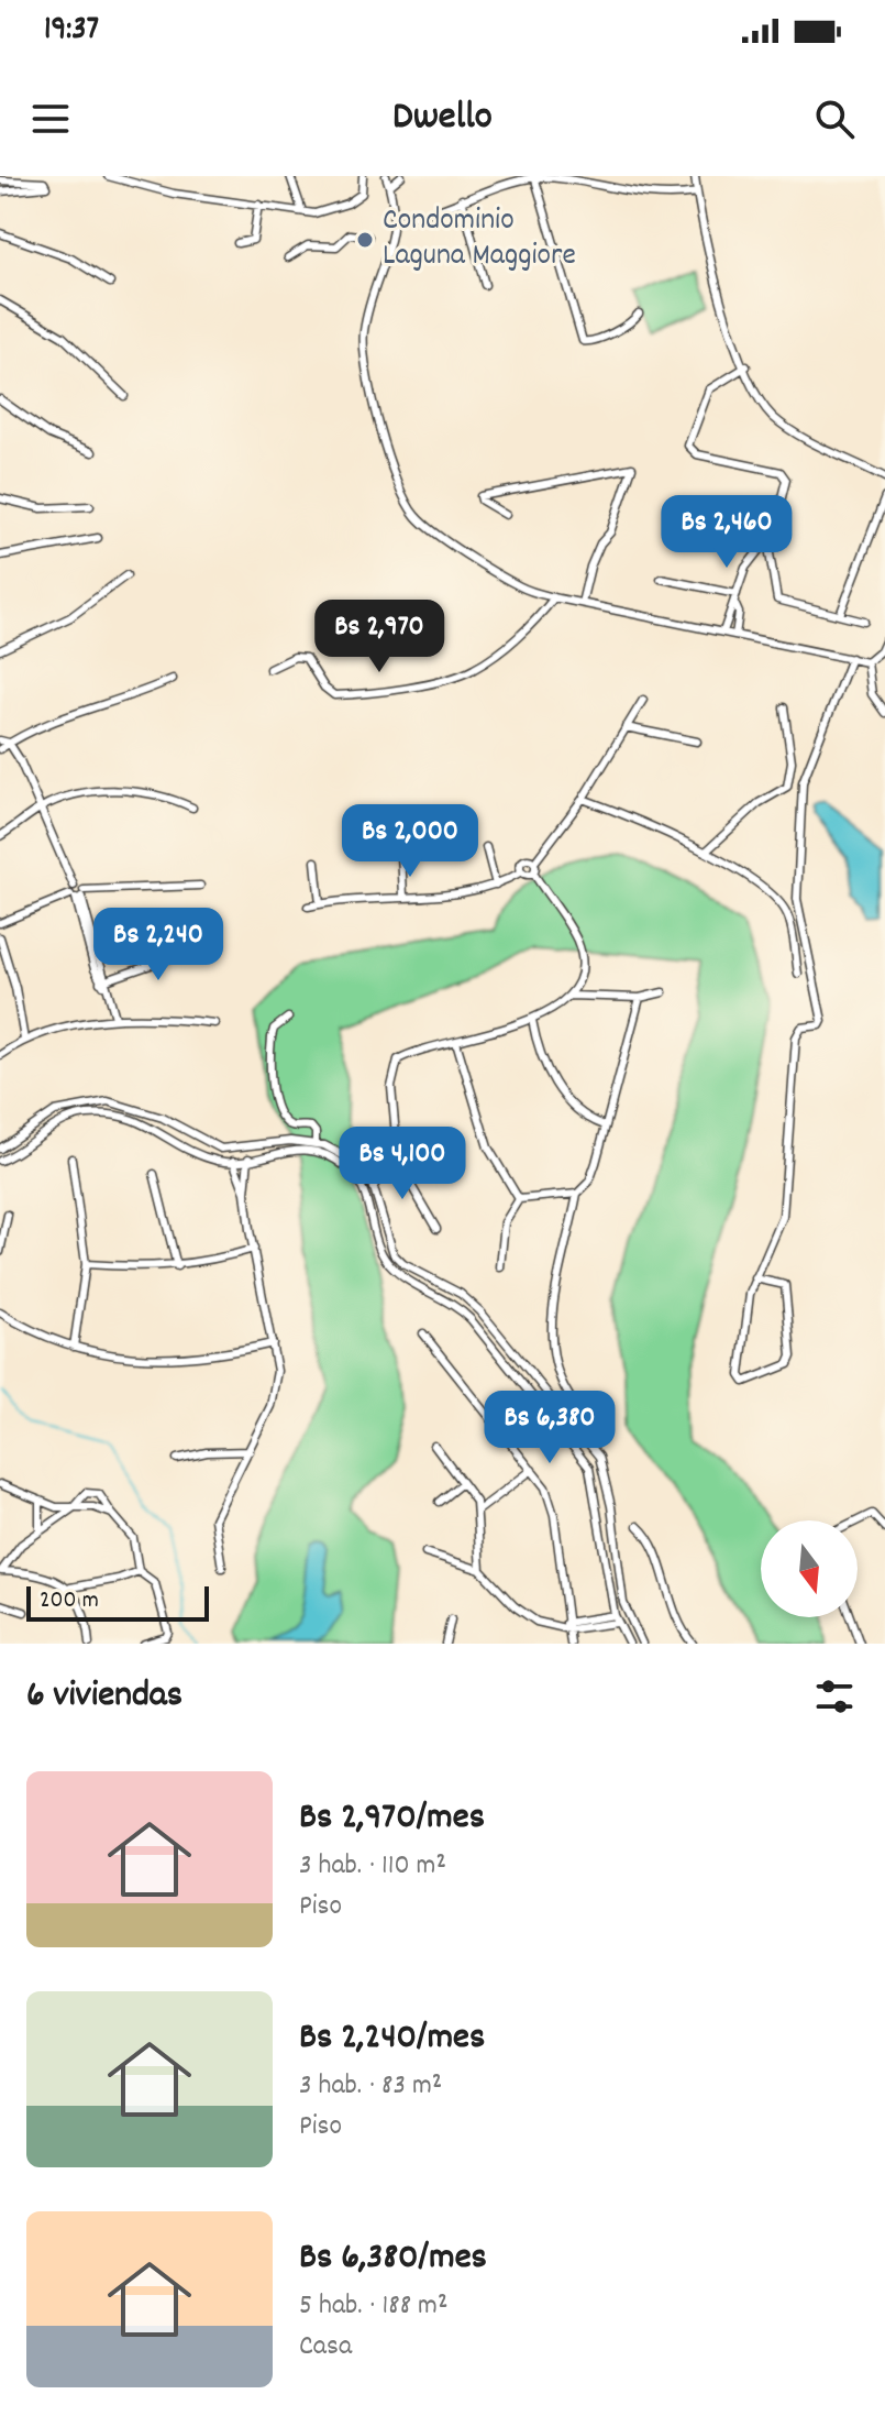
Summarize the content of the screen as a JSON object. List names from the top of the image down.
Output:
{
  "places": ["Condominio Laguna Maggiore"],
  "scale_bar": "200 m",
  "north": "bottom",
  "page": {
    "status": "19:37",
    "header": "Dwello",
    "price": [
      "Bs 2,460",
      "Bs 2,970",
      "Bs 2,000",
      "Bs 2,240",
      "Bs 4,100",
      "Bs 6,380"
    ],
    "scale": "200 m",
    "heading": "6 viviendas",
    "list": [
      {
        "name": "Bs 2,970/mes",
        "note": "3 hab. · 110 m² · Piso"
      },
      {
        "name": "Bs 2,240/mes",
        "note": "3 hab. · 83 m² · Piso"
      },
      {
        "name": "Bs 6,380/mes",
        "note": "5 hab. · 188 m² · Casa"
      }
    ]
  }
}
